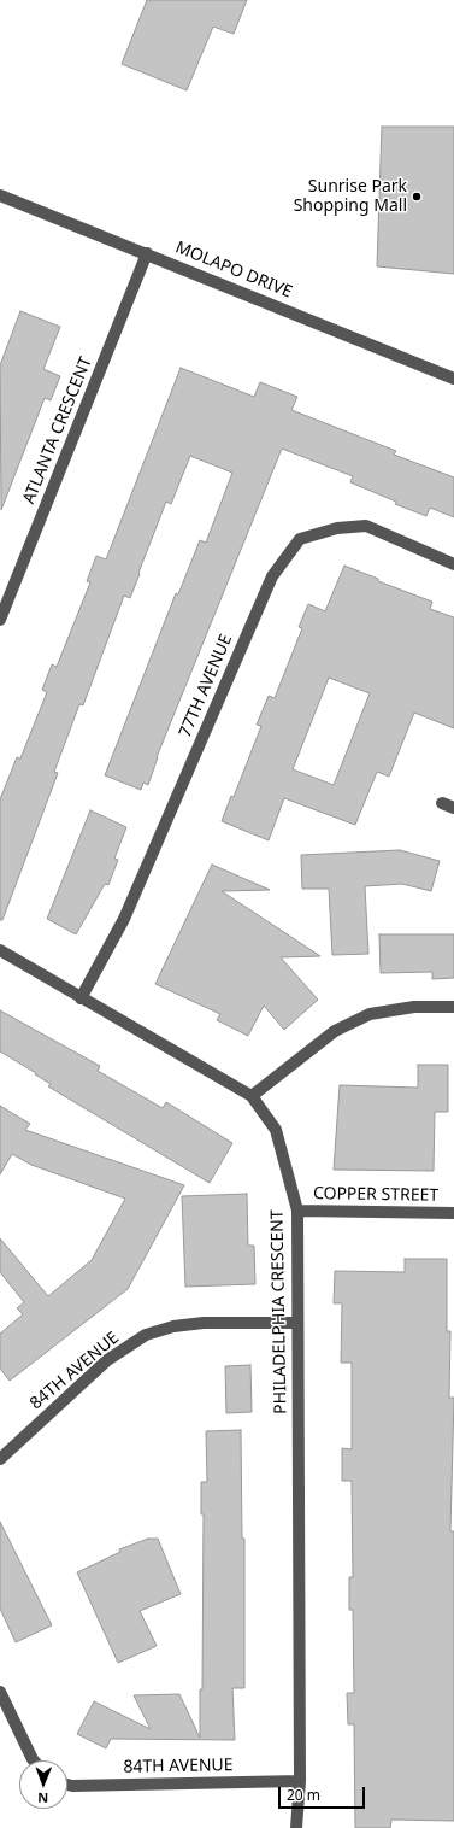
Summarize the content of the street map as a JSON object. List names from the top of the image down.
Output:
{
  "streets": {
    "street": [
      "MOLAPO DRIVE",
      "ATLANTA CRESCENT",
      "77TH AVENUE",
      "COPPER STREET",
      "PHILADELPHIA CRESCENT",
      "84TH AVENUE"
    ]
  },
  "crossings": [
    ["MOLAPO DRIVE", "ATLANTA CRESCENT"],
    ["77TH AVENUE", "PHILADELPHIA CRESCENT"],
    ["COPPER STREET", "PHILADELPHIA CRESCENT"],
    ["PHILADELPHIA CRESCENT", "84TH AVENUE"]
  ],
  "places": ["Sunrise Park Shopping Mall"],
  "scale_bar": "20 m",
  "north": "bottom"
}
